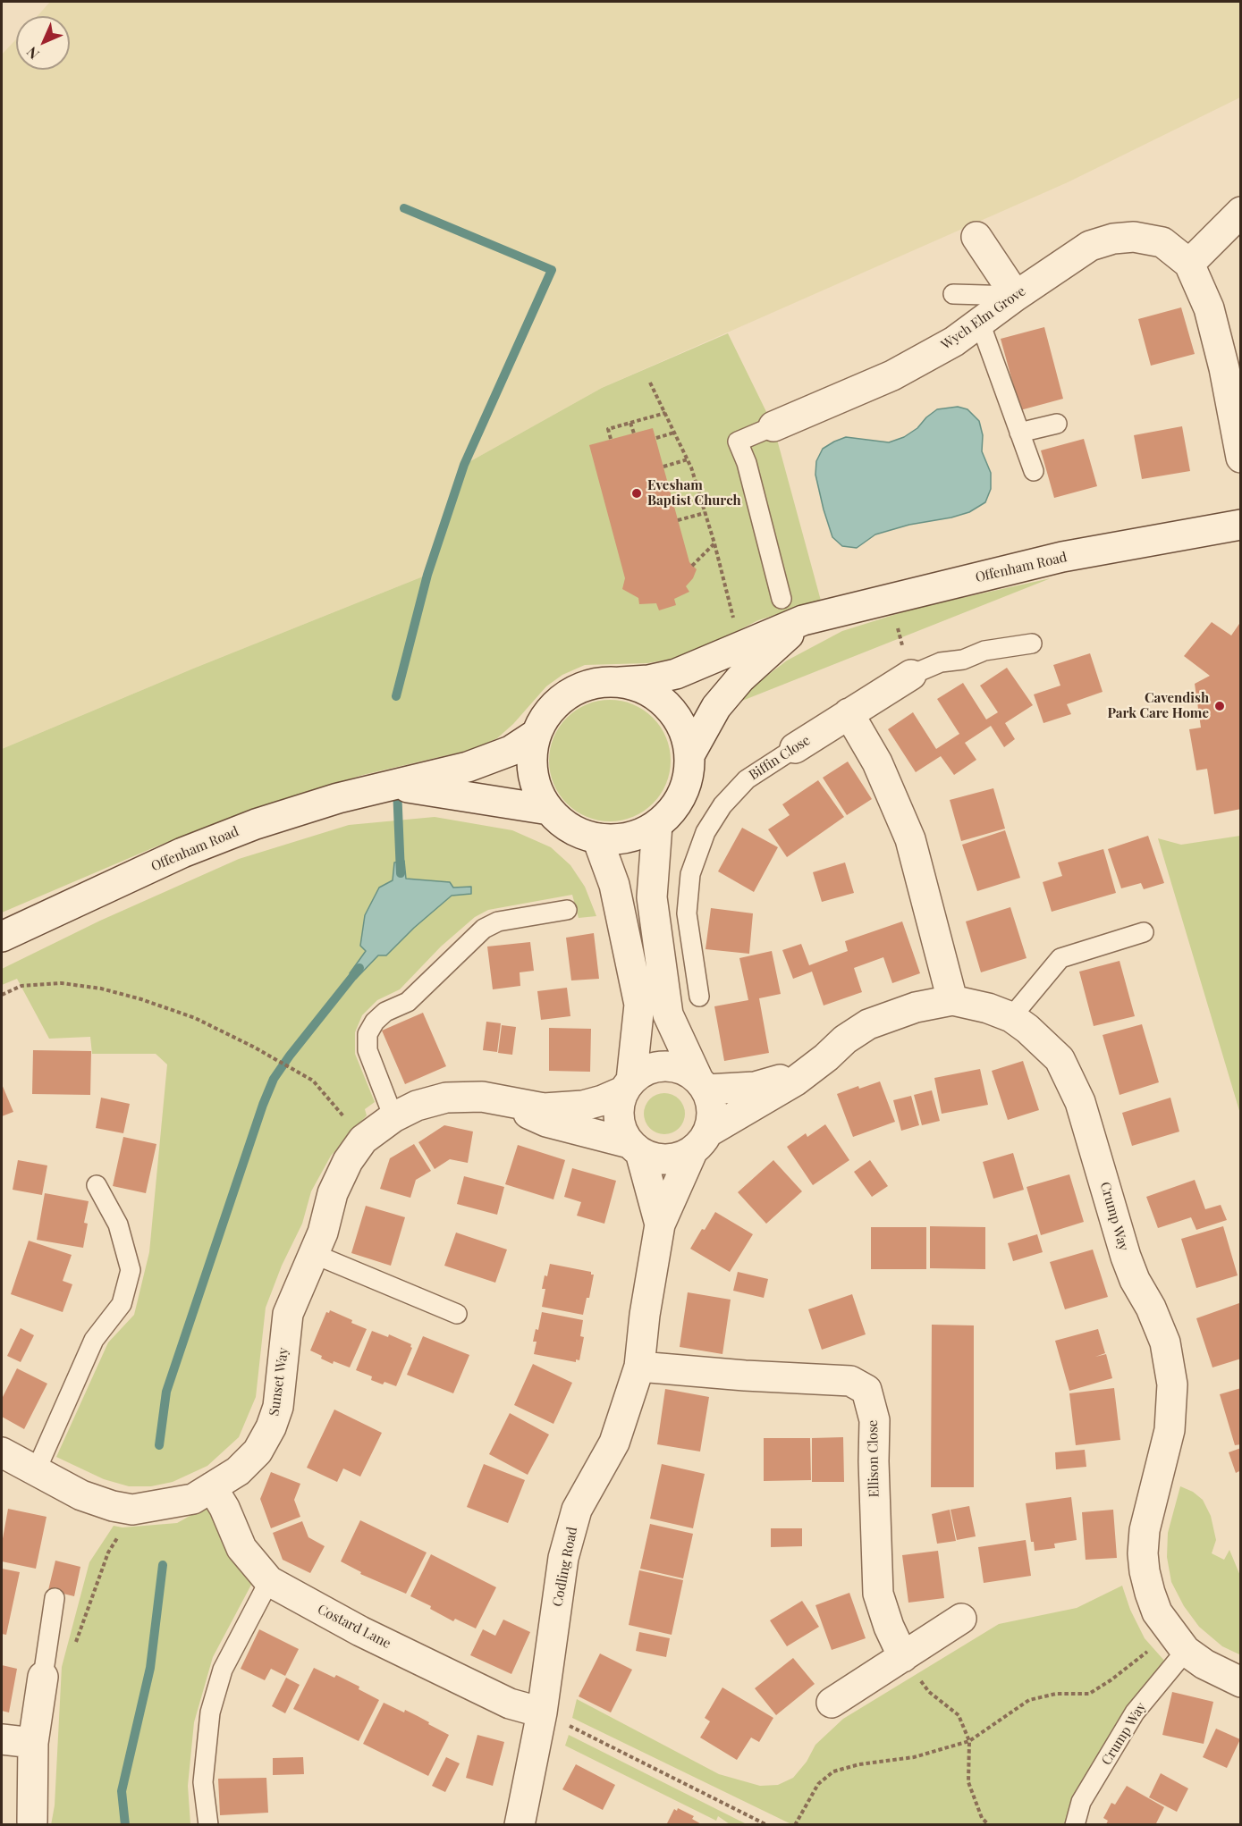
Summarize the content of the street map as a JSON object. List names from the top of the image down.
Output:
{
  "streets": {
    "street": [
      "Wych Elm Grove",
      "Offenham Road",
      "Biffin Close",
      "Crump Way",
      "Sunset Way",
      "Ellison Close",
      "Codling Road",
      "Costard Lane"
    ]
  },
  "crossings": [
    ["Crump Way", "Sunset Way"],
    ["Crump Way", "Codling Road"],
    ["Sunset Way", "Codling Road"],
    ["Sunset Way", "Costard Lane"],
    ["Ellison Close", "Codling Road"],
    ["Codling Road", "Costard Lane"]
  ],
  "places": ["Evesham Baptist Church", "Cavendish Park Care Home"],
  "north": "bottom left"
}
